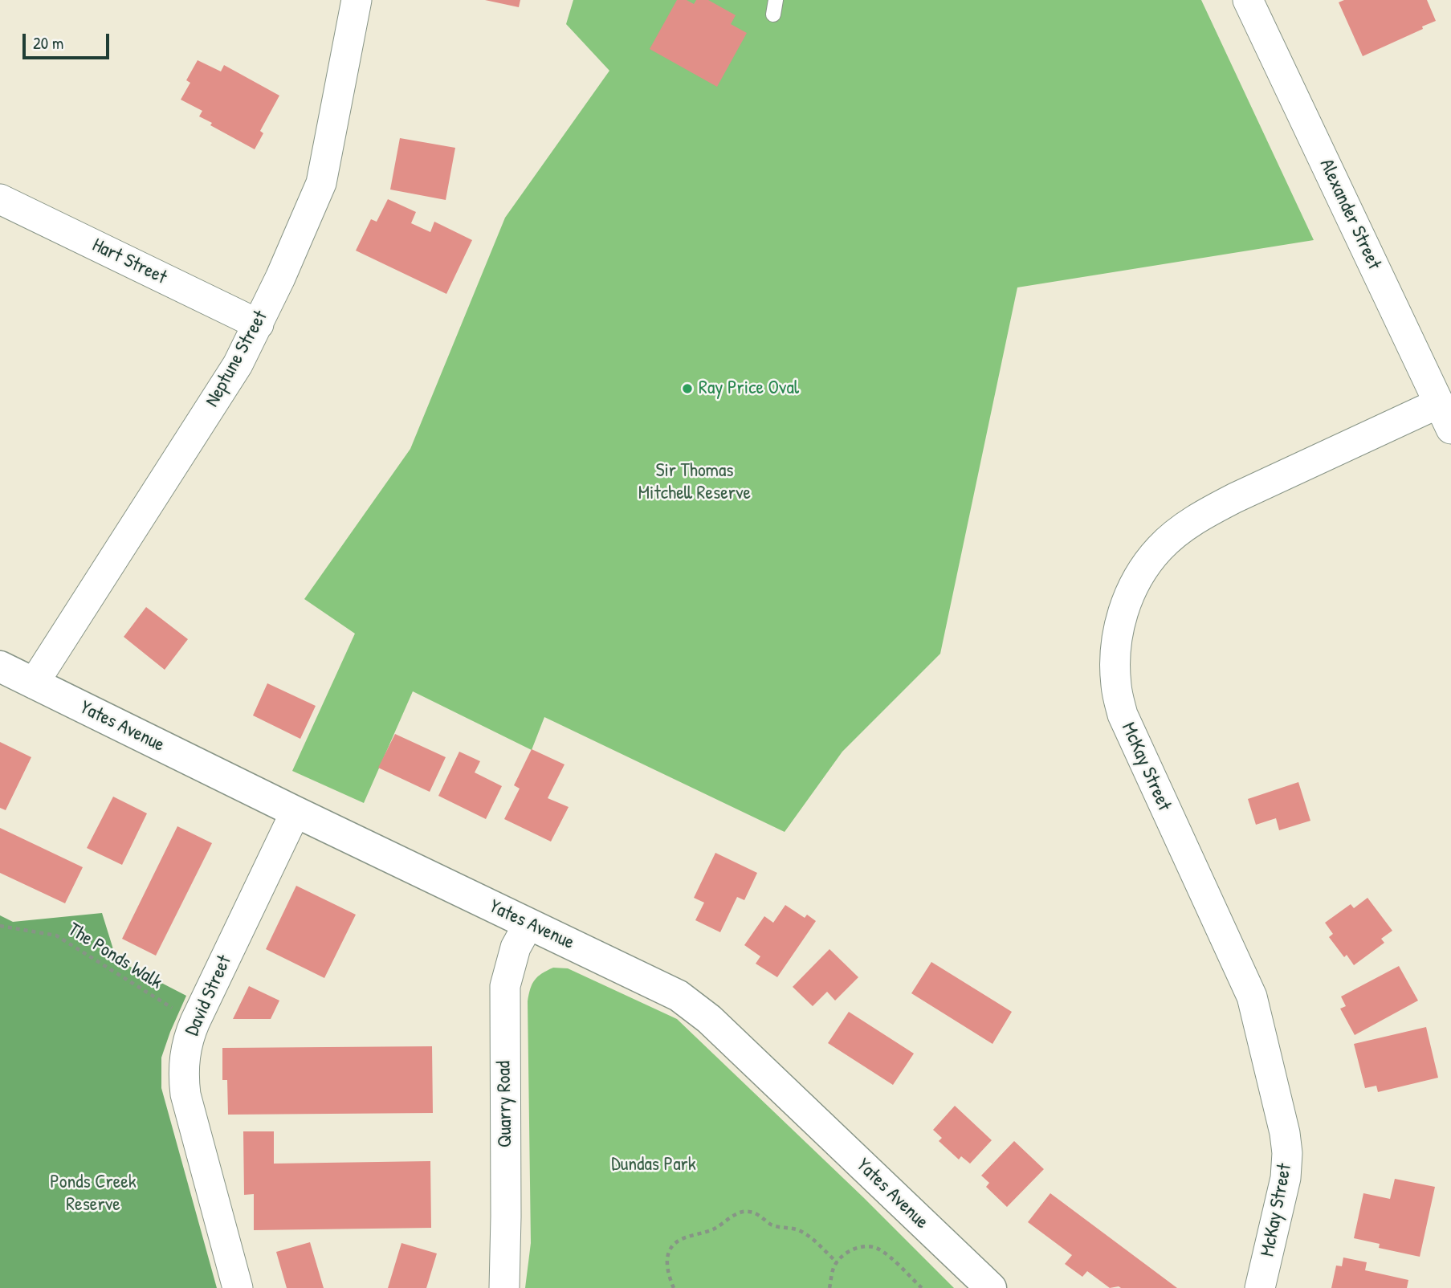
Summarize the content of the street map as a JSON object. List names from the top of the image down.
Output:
{
  "streets": {
    "street": [
      "Alexander Street",
      "Hart Street",
      "Neptune Street",
      "Yates Avenue",
      "McKay Street",
      "David Street",
      "Quarry Road"
    ],
    "path": ["The Ponds Walk"]
  },
  "crossings": [
    ["Alexander Street", "McKay Street"],
    ["Hart Street", "Neptune Street"],
    ["Neptune Street", "Yates Avenue"],
    ["Yates Avenue", "David Street"],
    ["Yates Avenue", "Quarry Road"]
  ],
  "parks": ["Sir Thomas Mitchell Reserve", "Dundas Park", "Ponds Creek Reserve"],
  "places": ["Ray Price Oval"],
  "scale_bar": "20 m"
}
